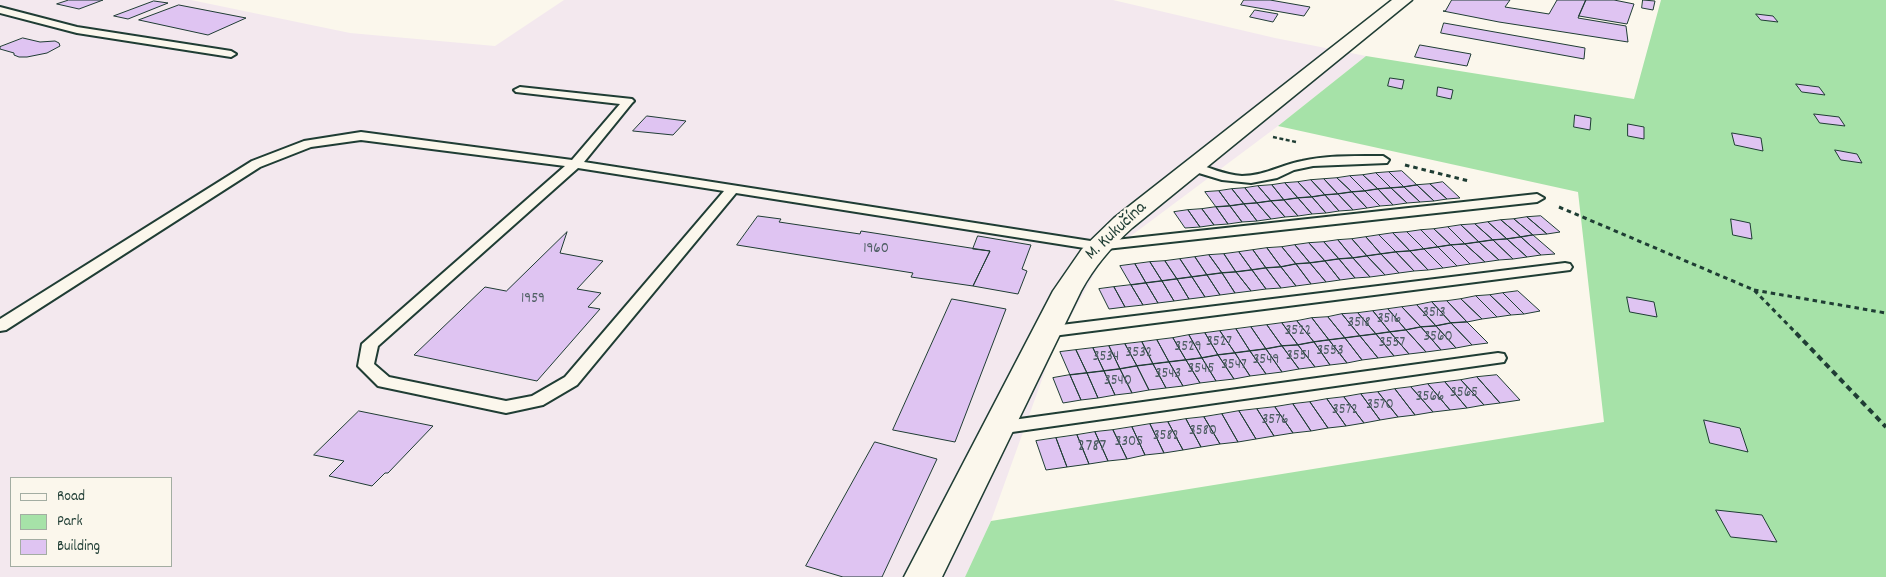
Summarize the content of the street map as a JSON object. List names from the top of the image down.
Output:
{
  "streets": {
    "street": ["M. Kukučína"]
  },
  "house_numbers": [
    "1960",
    "1959",
    "3513",
    "3516",
    "3518",
    "3522",
    "3560",
    "3527",
    "3557",
    "3529",
    "3553",
    "3532",
    "3551",
    "3534",
    "3549",
    "3547",
    "3545",
    "3543",
    "3540",
    "3565",
    "3566",
    "3570",
    "3572",
    "3576",
    "3580",
    "3582",
    "3305",
    "2787"
  ],
  "legend": ["Road", "Park", "Building"]
}
